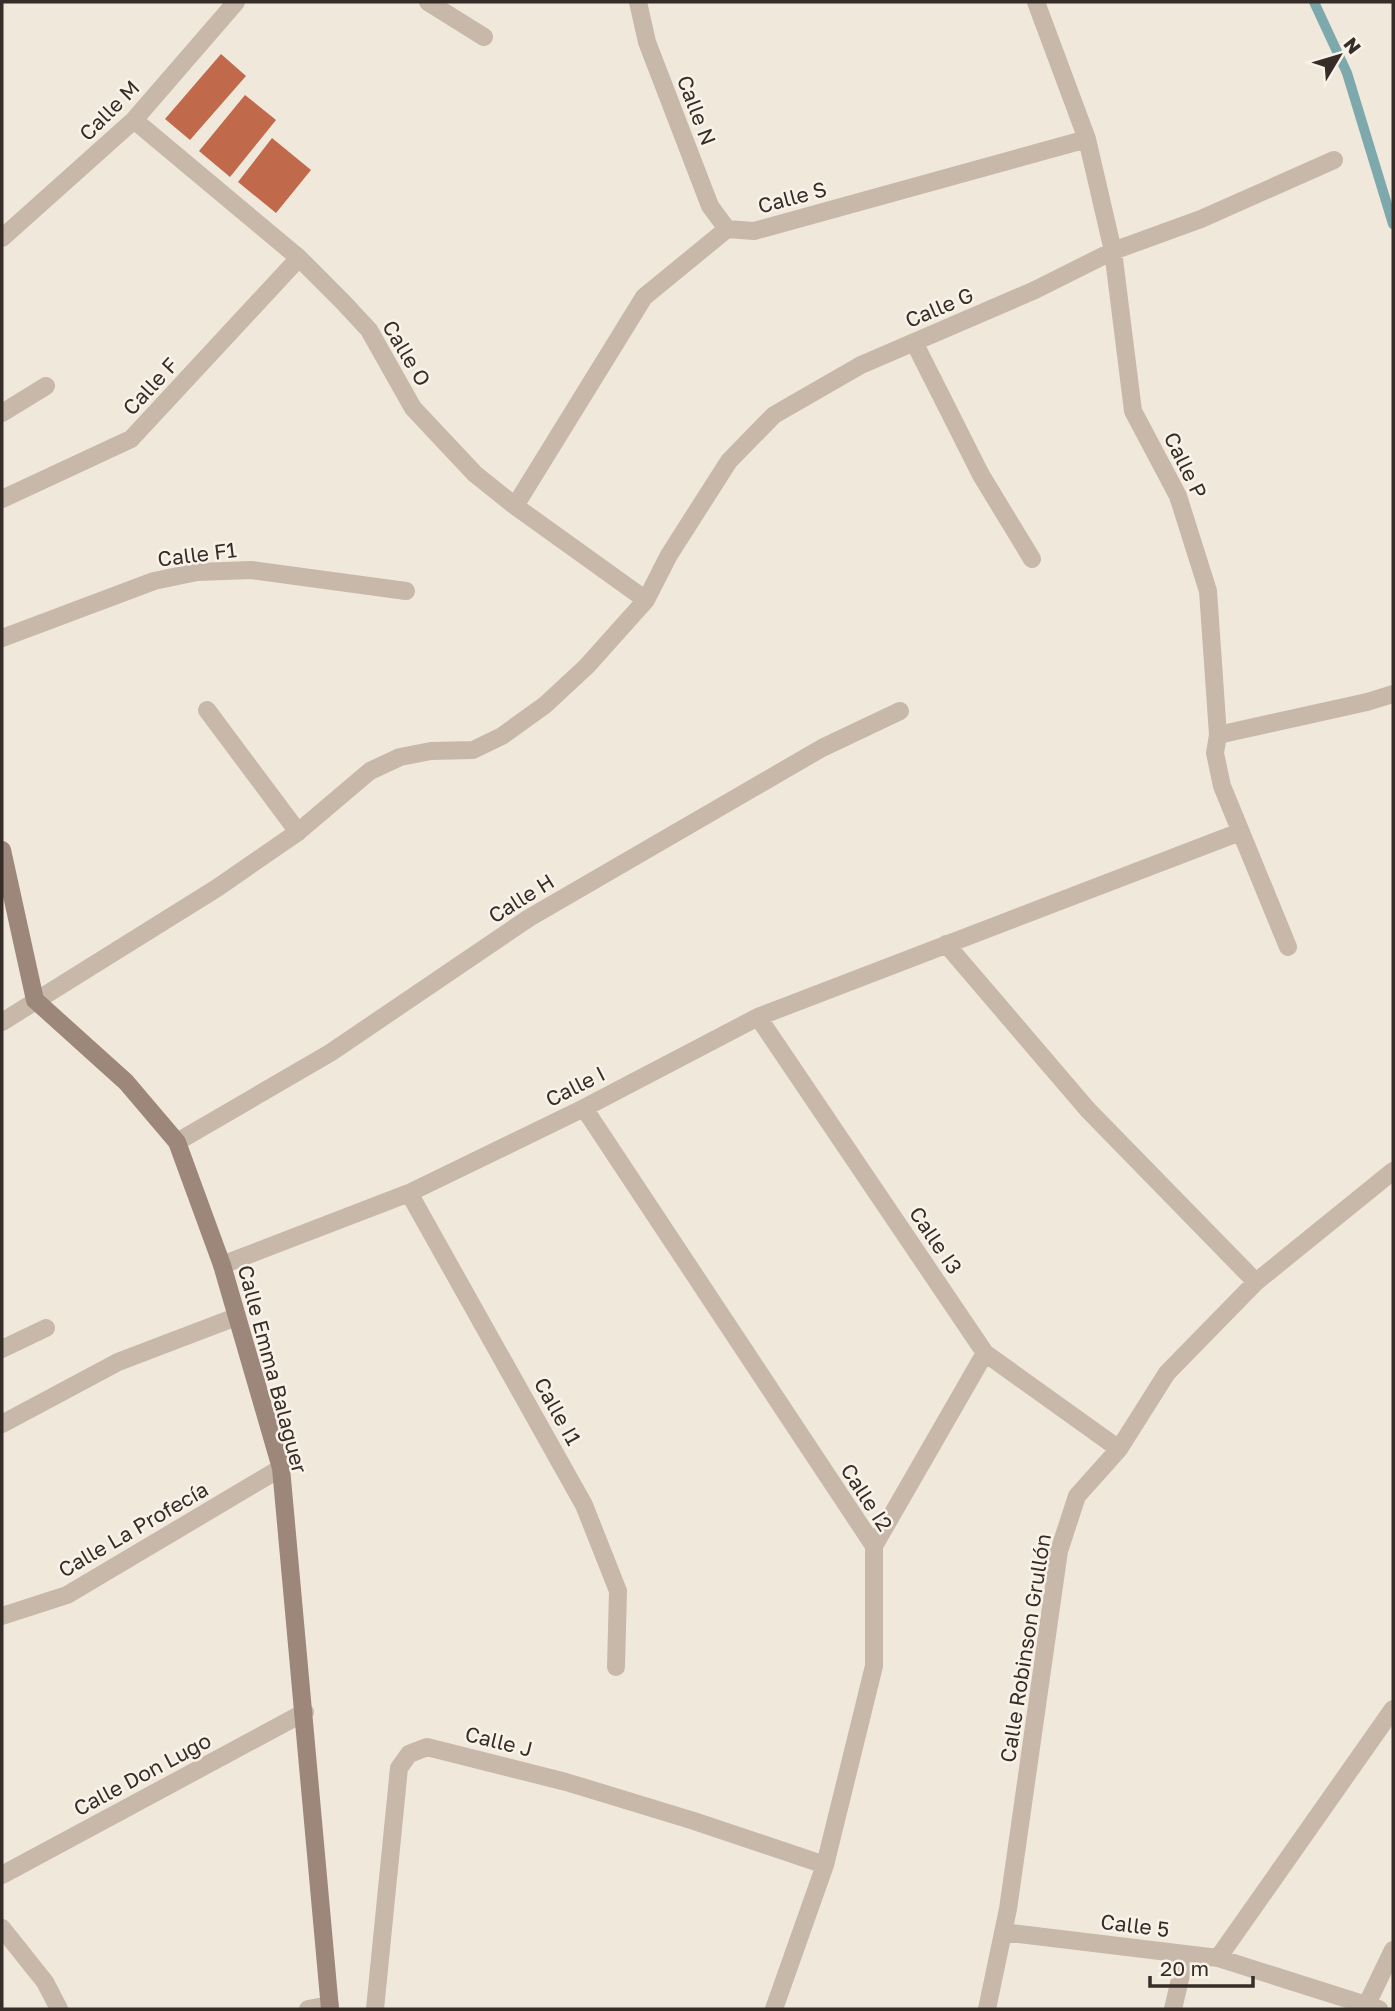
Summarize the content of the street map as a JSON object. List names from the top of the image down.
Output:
{
  "streets": {
    "street": [
      "Calle M",
      "Calle N",
      "Calle S",
      "Calle G",
      "Calle O",
      "Calle F",
      "Calle P",
      "Calle F1",
      "Calle H",
      "Calle I",
      "Calle I3",
      "Calle Emma Balaguer",
      "Calle I1",
      "Calle I2",
      "Calle La Profecía",
      "Calle Robinson Grullón",
      "Calle J",
      "Calle Don Lugo",
      "Calle 5"
    ]
  },
  "crossings": [
    ["Calle M", "Calle O"],
    ["Calle N", "Calle S"],
    ["Calle S", "Calle P"],
    ["Calle G", "Calle O"],
    ["Calle G", "Calle P"],
    ["Calle G", "Calle Emma Balaguer"],
    ["Calle O", "Calle F"],
    ["Calle P", "Calle I"],
    ["Calle H", "Calle Emma Balaguer"],
    ["Calle I", "Calle I3"],
    ["Calle I", "Calle Emma Balaguer"],
    ["Calle I", "Calle I1"],
    ["Calle I", "Calle I2"],
    ["Calle I3", "Calle Robinson Grullón"],
    ["Calle Emma Balaguer", "Calle La Profecía"],
    ["Calle Emma Balaguer", "Calle Don Lugo"],
    ["Calle I2", "Calle J"],
    ["Calle Robinson Grullón", "Calle 5"]
  ],
  "scale_bar": "20 m",
  "north": "top right"
}
